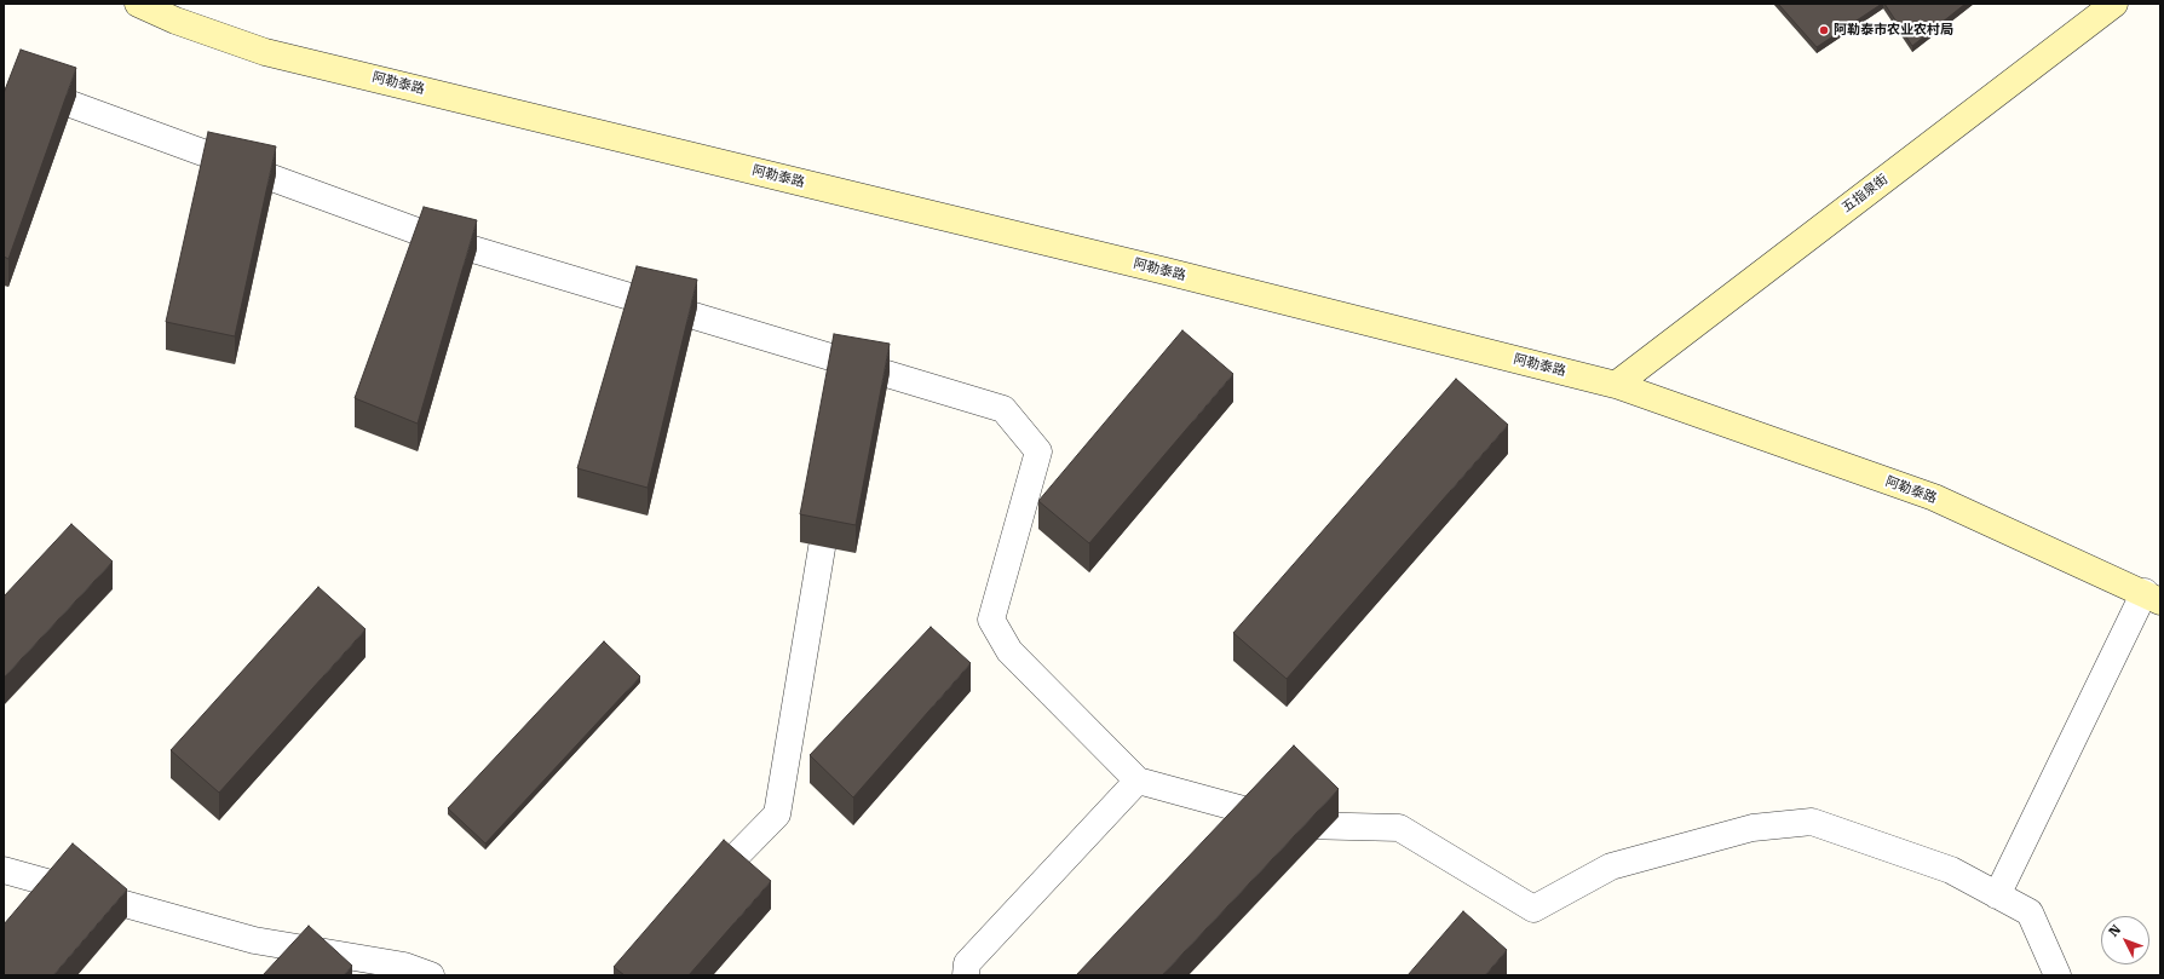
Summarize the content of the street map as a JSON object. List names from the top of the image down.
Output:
{
  "streets": {
    "street": ["阿勒泰路", "五指泉街"]
  },
  "crossings": [
    ["阿勒泰路", "五指泉街"]
  ],
  "places": ["阿勒泰市农业农村局"],
  "north": "top left"
}
